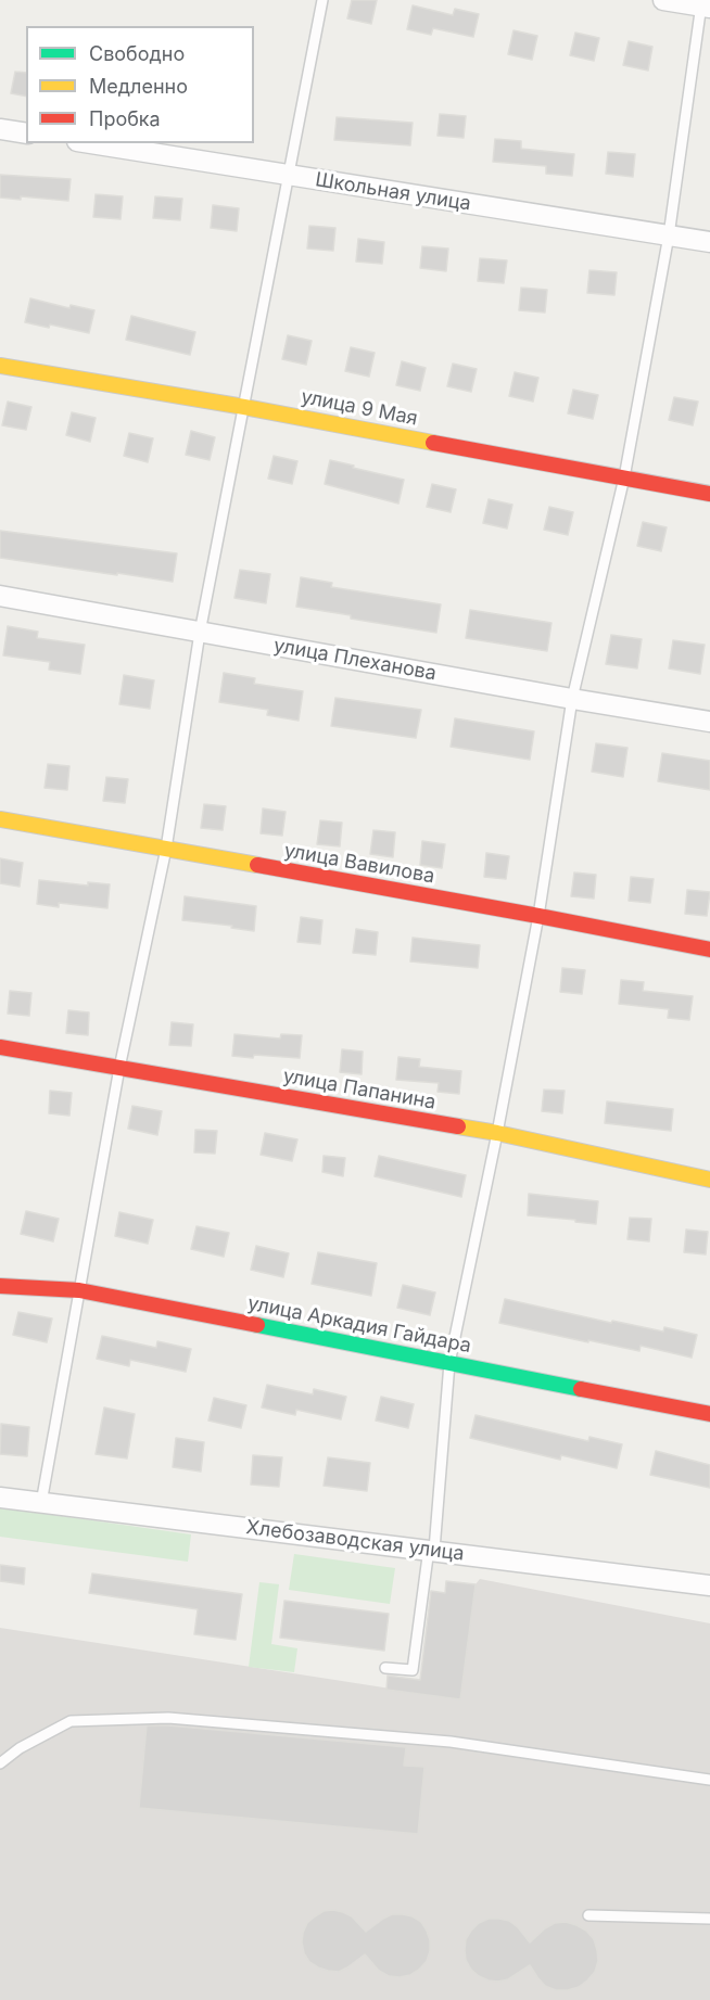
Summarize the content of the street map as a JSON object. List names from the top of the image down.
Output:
{
  "streets": {
    "street": [
      "Школьная улица",
      "улица 9 Мая",
      "улица Плеханова",
      "улица Вавилова",
      "улица Папанина",
      "улица Аркадия Гайдара",
      "Хлебозаводская улица"
    ]
  },
  "legend": ["Свободно", "Медленно", "Пробка"]
}
